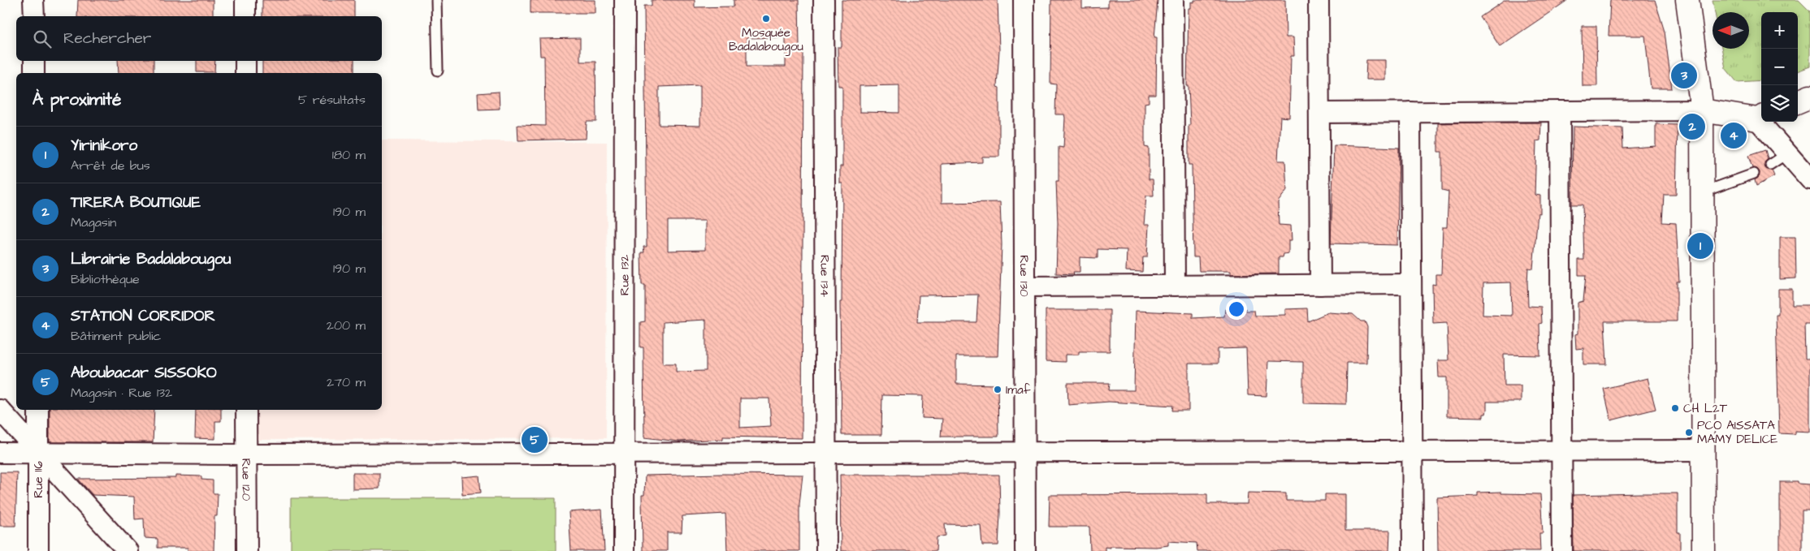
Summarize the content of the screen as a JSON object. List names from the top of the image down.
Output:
{
  "streets": {
    "street": [
      "Rue 132",
      "Rue 134",
      "Rue 130",
      "Rue 116",
      "Rue 120"
    ]
  },
  "places": [
    "Mosquée Badalabougou",
    "Imaf",
    "CH L2T",
    "PCO AISSATA MAMY DELICE"
  ],
  "north": "left",
  "page": {
    "map_buttons": ["+", "−"],
    "search": "Rechercher",
    "pins": [
      "3",
      "2",
      "4",
      "1",
      "5"
    ],
    "heading": ["À proximité", "5 résultats"],
    "list": [
      {
        "mark": "1",
        "name": "Yirinikoro",
        "note": "Arrêt de bus",
        "value": "180 m"
      },
      {
        "mark": "2",
        "name": "TIRERA BOUTIQUE",
        "note": "Magasin",
        "value": "190 m"
      },
      {
        "mark": "3",
        "name": "Librairie Badalabougou",
        "note": "Bibliothèque",
        "value": "190 m"
      },
      {
        "mark": "4",
        "name": "STATION CORRIDOR",
        "note": "Bâtiment public",
        "value": "200 m"
      },
      {
        "mark": "5",
        "name": "Aboubacar SISSOKO",
        "note": "Magasin · Rue 132",
        "value": "270 m"
      }
    ]
  }
}
